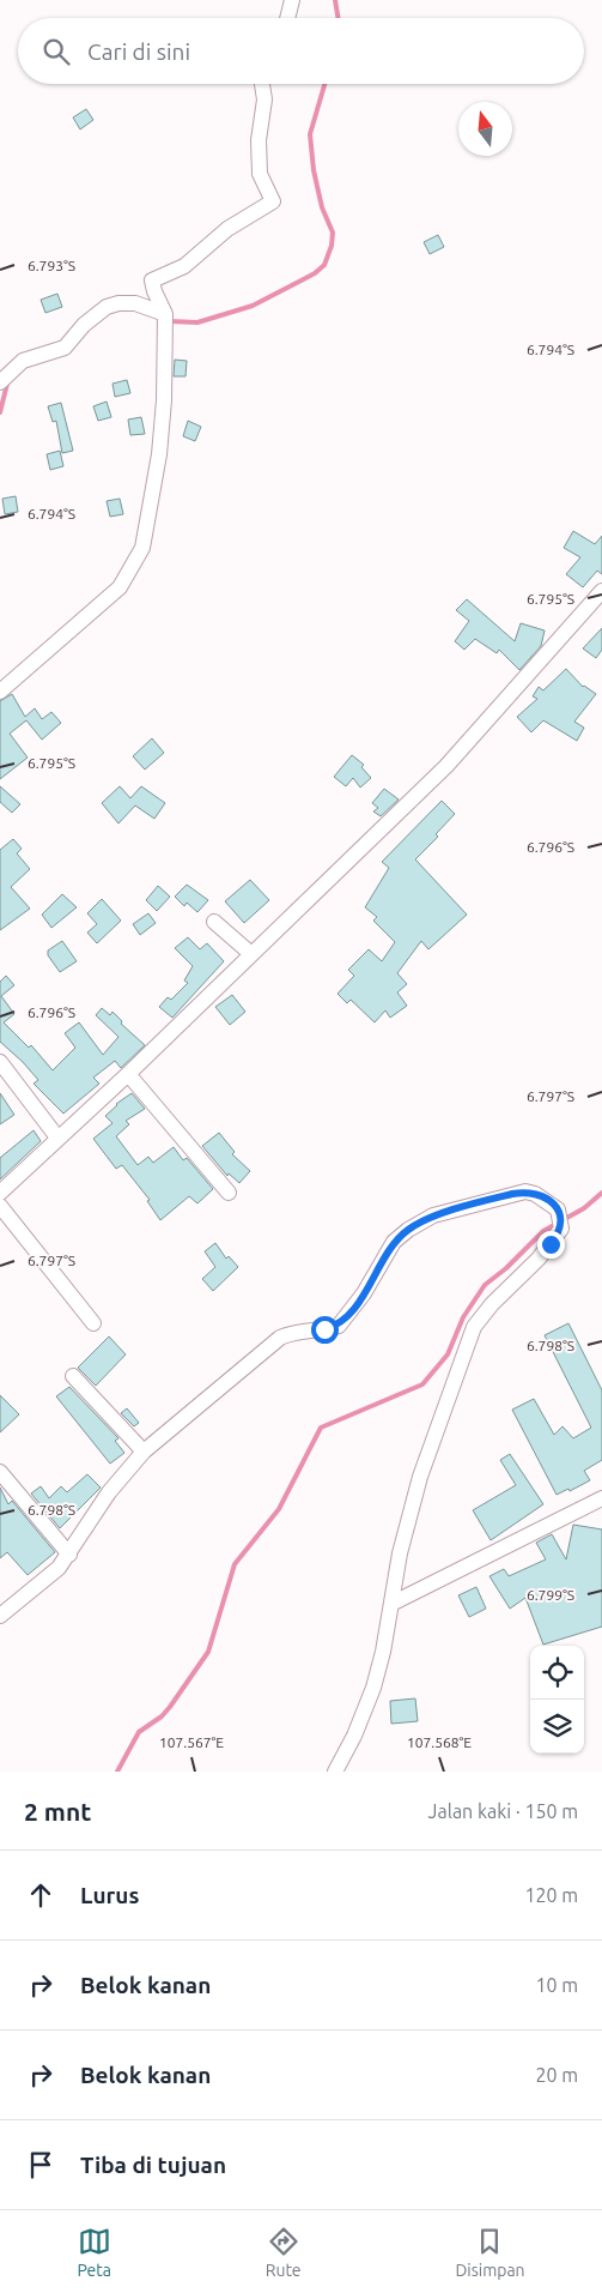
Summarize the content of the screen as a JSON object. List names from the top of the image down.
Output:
{
  "north": "top",
  "page": {
    "search": "Cari di sini",
    "heading": ["2 mnt", "Jalan kaki · 150 m"],
    "list": [
      ["Lurus", "120 m"],
      ["Belok kanan", "10 m"],
      ["Belok kanan", "20 m"],
      "Tiba di tujuan"
    ],
    "nav": ["Peta", "Rute", "Disimpan"]
  },
  "coordinates": [
    "6.793°S",
    "6.794°S",
    "6.795°S",
    "6.796°S",
    "6.797°S",
    "6.798°S",
    "6.799°S",
    "107.567°E",
    "107.568°E"
  ]
}
